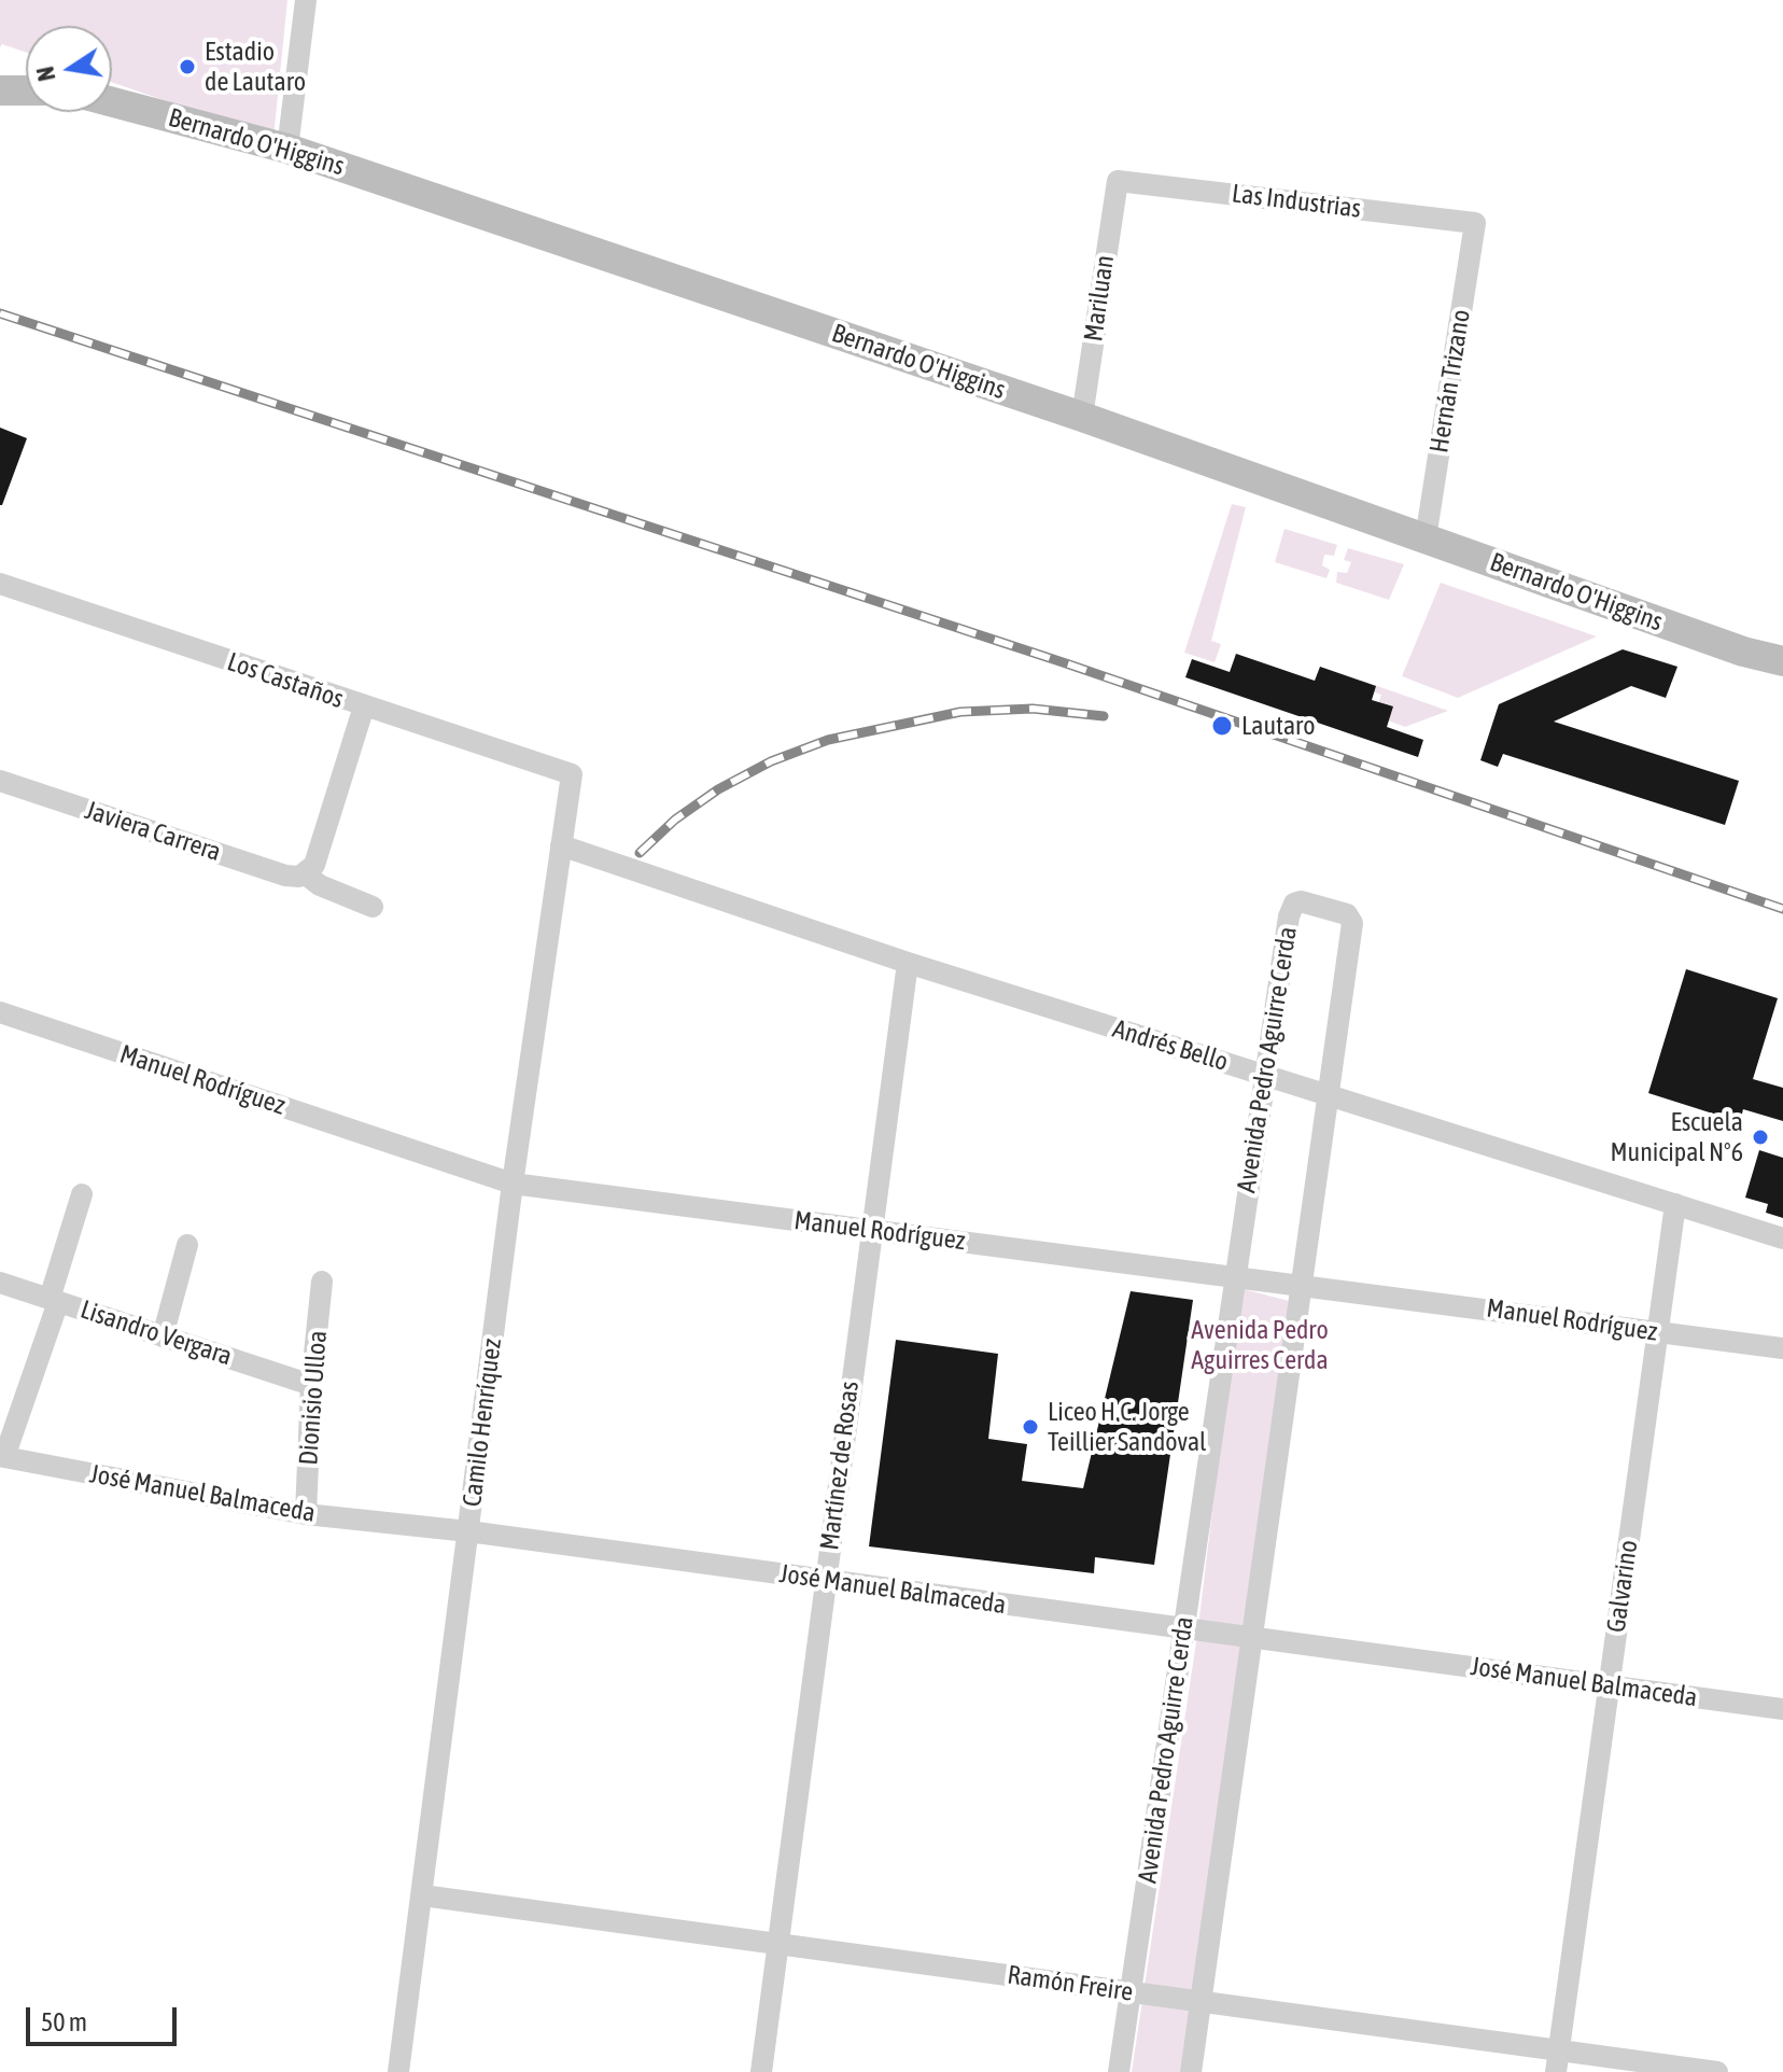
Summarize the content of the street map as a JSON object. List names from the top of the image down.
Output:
{
  "streets": {
    "main road": ["Bernardo O'Higgins"],
    "street": [
      "Las Industrias",
      "Mariluan",
      "Hernán Trizano",
      "Los Castaños",
      "Javiera Carrera",
      "Andrés Bello",
      "Avenida Pedro Aguirre Cerda",
      "Manuel Rodríguez",
      "Lisandro Vergara",
      "Dionisio Ulloa",
      "Camilo Henríquez",
      "Martínez de Rosas",
      "José Manuel Balmaceda",
      "Galvarino",
      "Ramón Freire"
    ]
  },
  "crossings": [
    ["Bernardo O'Higgins", "Mariluan"],
    ["Bernardo O'Higgins", "Hernán Trizano"],
    ["Las Industrias", "Mariluan"],
    ["Las Industrias", "Hernán Trizano"],
    ["Los Castaños", "Camilo Henríquez"],
    ["Andrés Bello", "Avenida Pedro Aguirre Cerda"],
    ["Andrés Bello", "Camilo Henríquez"],
    ["Andrés Bello", "Martínez de Rosas"],
    ["Andrés Bello", "Galvarino"],
    ["Avenida Pedro Aguirre Cerda", "Manuel Rodríguez"],
    ["Avenida Pedro Aguirre Cerda", "José Manuel Balmaceda"],
    ["Avenida Pedro Aguirre Cerda", "Ramón Freire"],
    ["Manuel Rodríguez", "Camilo Henríquez"],
    ["Manuel Rodríguez", "Martínez de Rosas"],
    ["Manuel Rodríguez", "Galvarino"],
    ["Lisandro Vergara", "Dionisio Ulloa"],
    ["Lisandro Vergara", "José Manuel Balmaceda"],
    ["Dionisio Ulloa", "José Manuel Balmaceda"],
    ["Camilo Henríquez", "José Manuel Balmaceda"],
    ["Camilo Henríquez", "Ramón Freire"],
    ["Martínez de Rosas", "José Manuel Balmaceda"],
    ["Martínez de Rosas", "Ramón Freire"],
    ["José Manuel Balmaceda", "Galvarino"],
    ["Galvarino", "Ramón Freire"]
  ],
  "parks": ["Avenida Pedro Aguirres Cerda"],
  "places": [
    "Estadio de Lautaro",
    "Lautaro",
    "Escuela Municipal N°6",
    "Liceo H.C. Jorge Teillier Sandoval"
  ],
  "scale_bar": "50 m",
  "north": "left"
}
